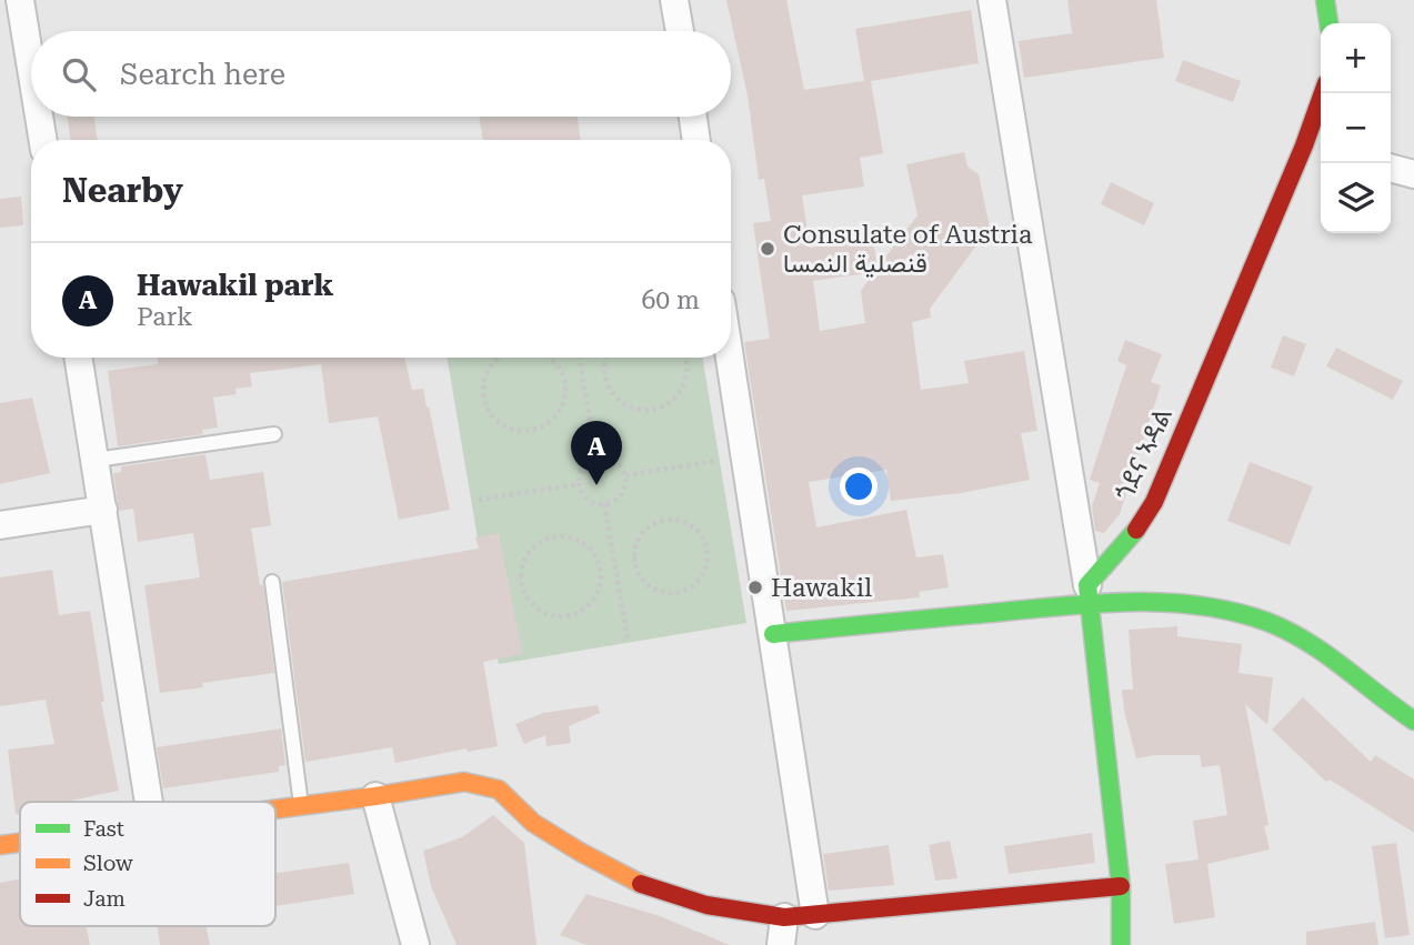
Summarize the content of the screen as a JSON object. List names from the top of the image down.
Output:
{
  "streets": {
    "street": ["ጎደና ኣዳል"]
  },
  "places": ["Consulate of Austria قنصلية النمسا", "Hawakil"],
  "legend": ["Fast", "Slow", "Jam"],
  "page": {
    "map_buttons": ["+", "−"],
    "search": "Search here",
    "heading": "Nearby",
    "list": [
      {
        "mark": "A",
        "name": "Hawakil park",
        "note": "Park",
        "value": "60 m"
      }
    ],
    "pins": "A"
  }
}
